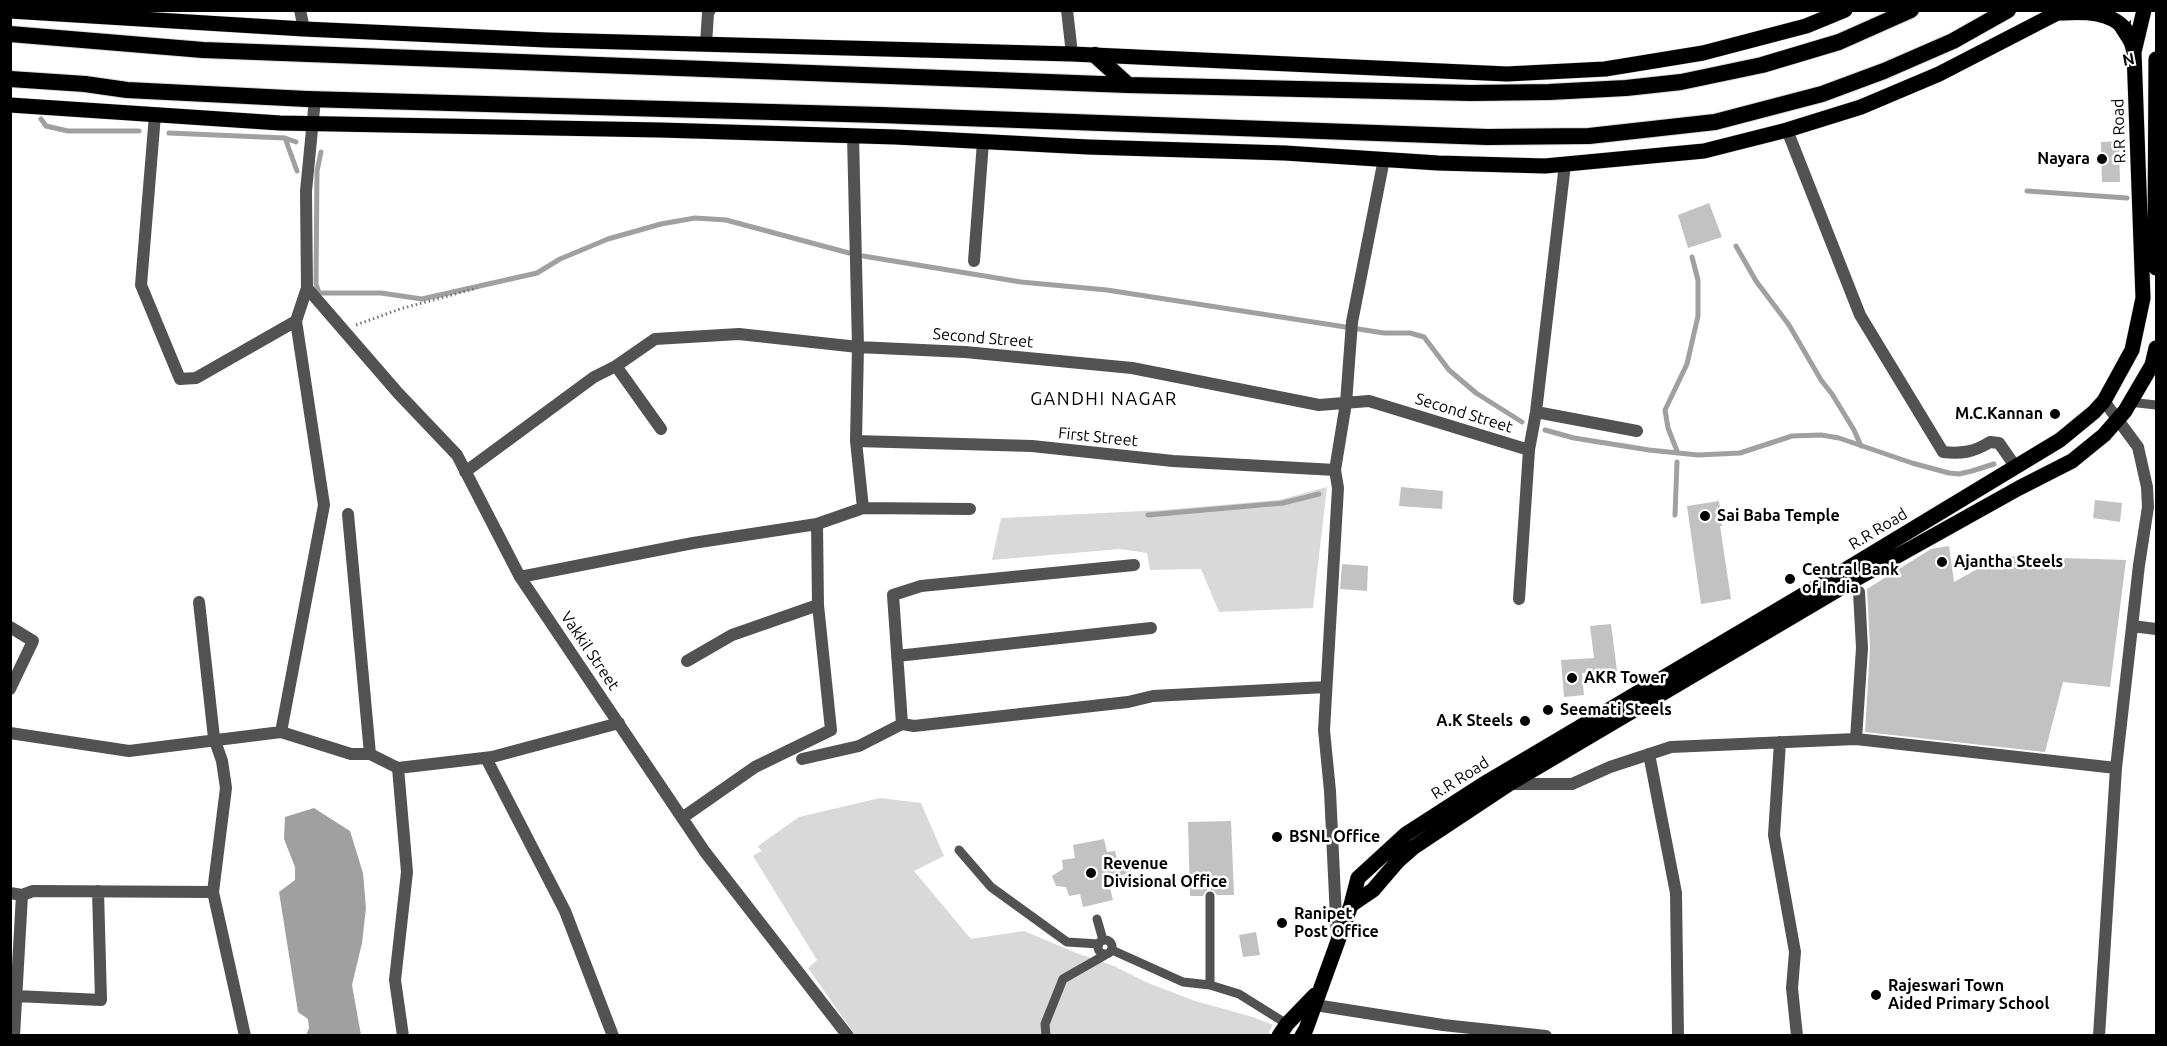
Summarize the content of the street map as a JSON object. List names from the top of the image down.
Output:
{
  "streets": {
    "main road": ["R.R Road"],
    "street": ["Second Street", "First Street", "Vakkil Street"]
  },
  "crossings": [
    ["Second Street", "Vakkil Street"]
  ],
  "districts": ["GANDHI NAGAR"],
  "places": [
    "Nayara",
    "M.C.Kannan",
    "Sai Baba Temple",
    "Ajantha Steels",
    "Central Bank of India",
    "AKR Tower",
    "Seemati Steels",
    "A.K Steels",
    "BSNL Office",
    "Revenue Divisional Office",
    "Ranipet Post Office",
    "Rajeswari Town Aided Primary School"
  ],
  "north": "bottom"
}
